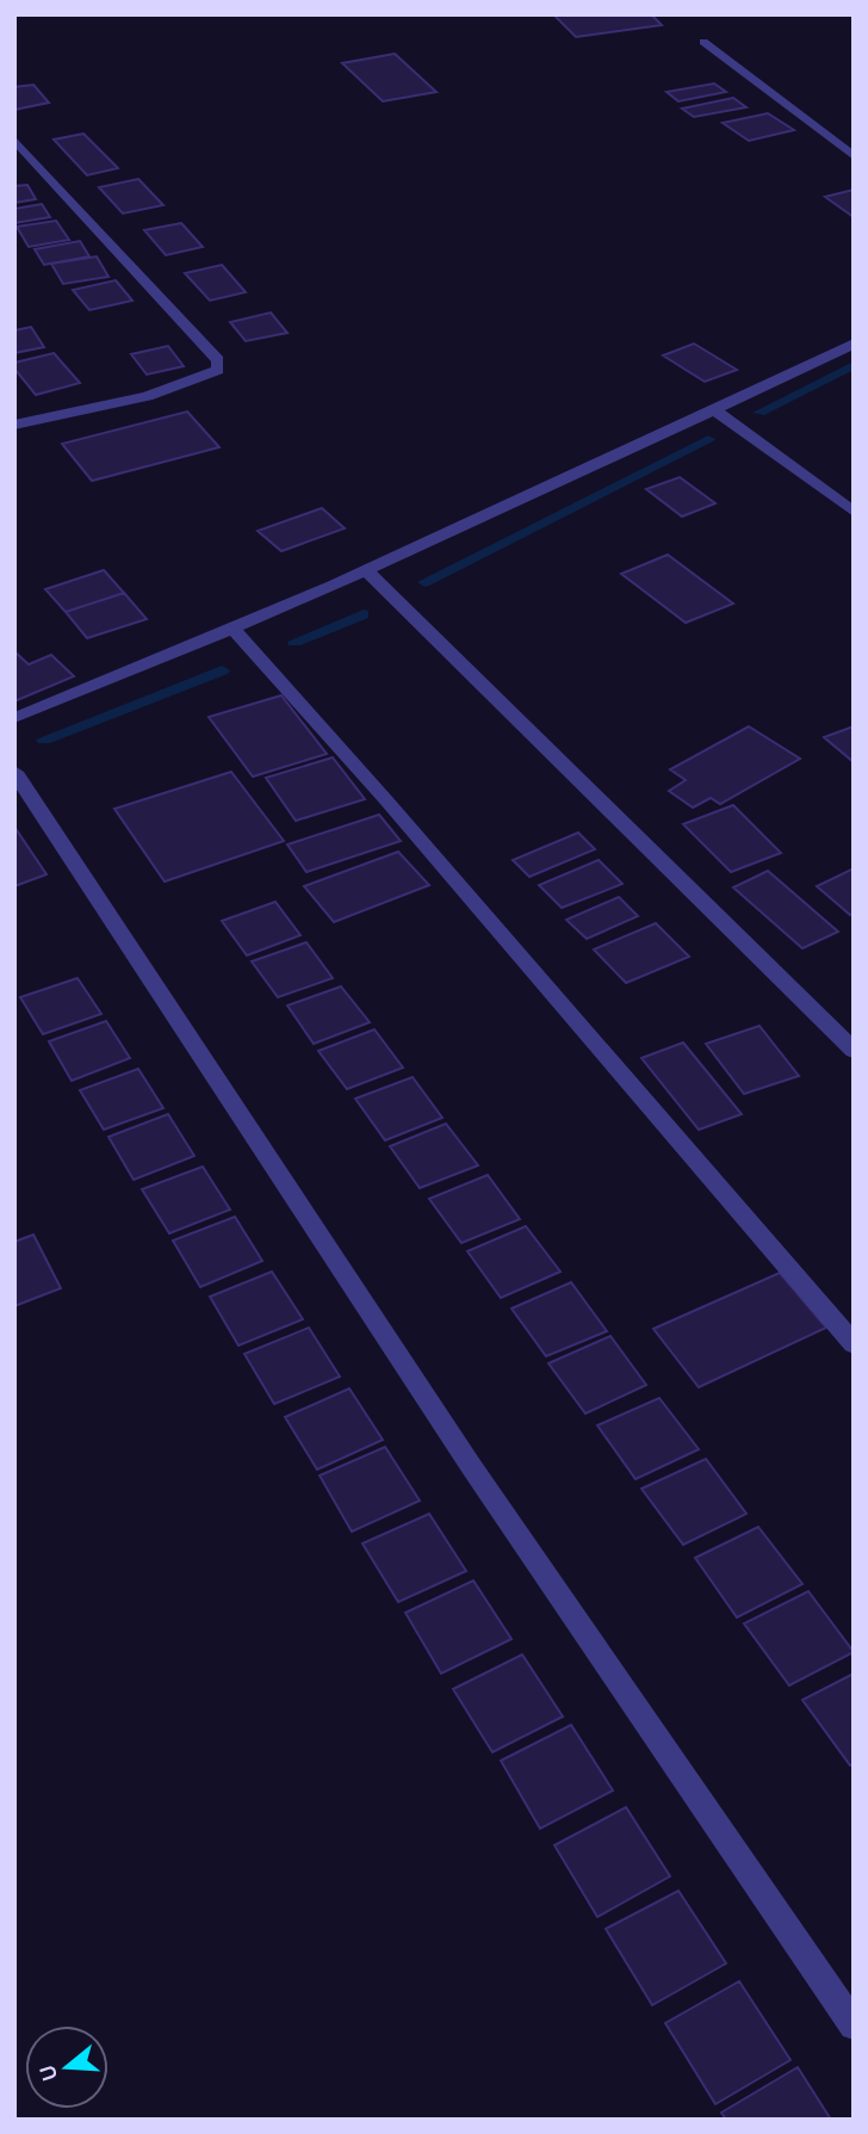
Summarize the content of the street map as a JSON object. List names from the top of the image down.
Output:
{
  "north": "left"
}
